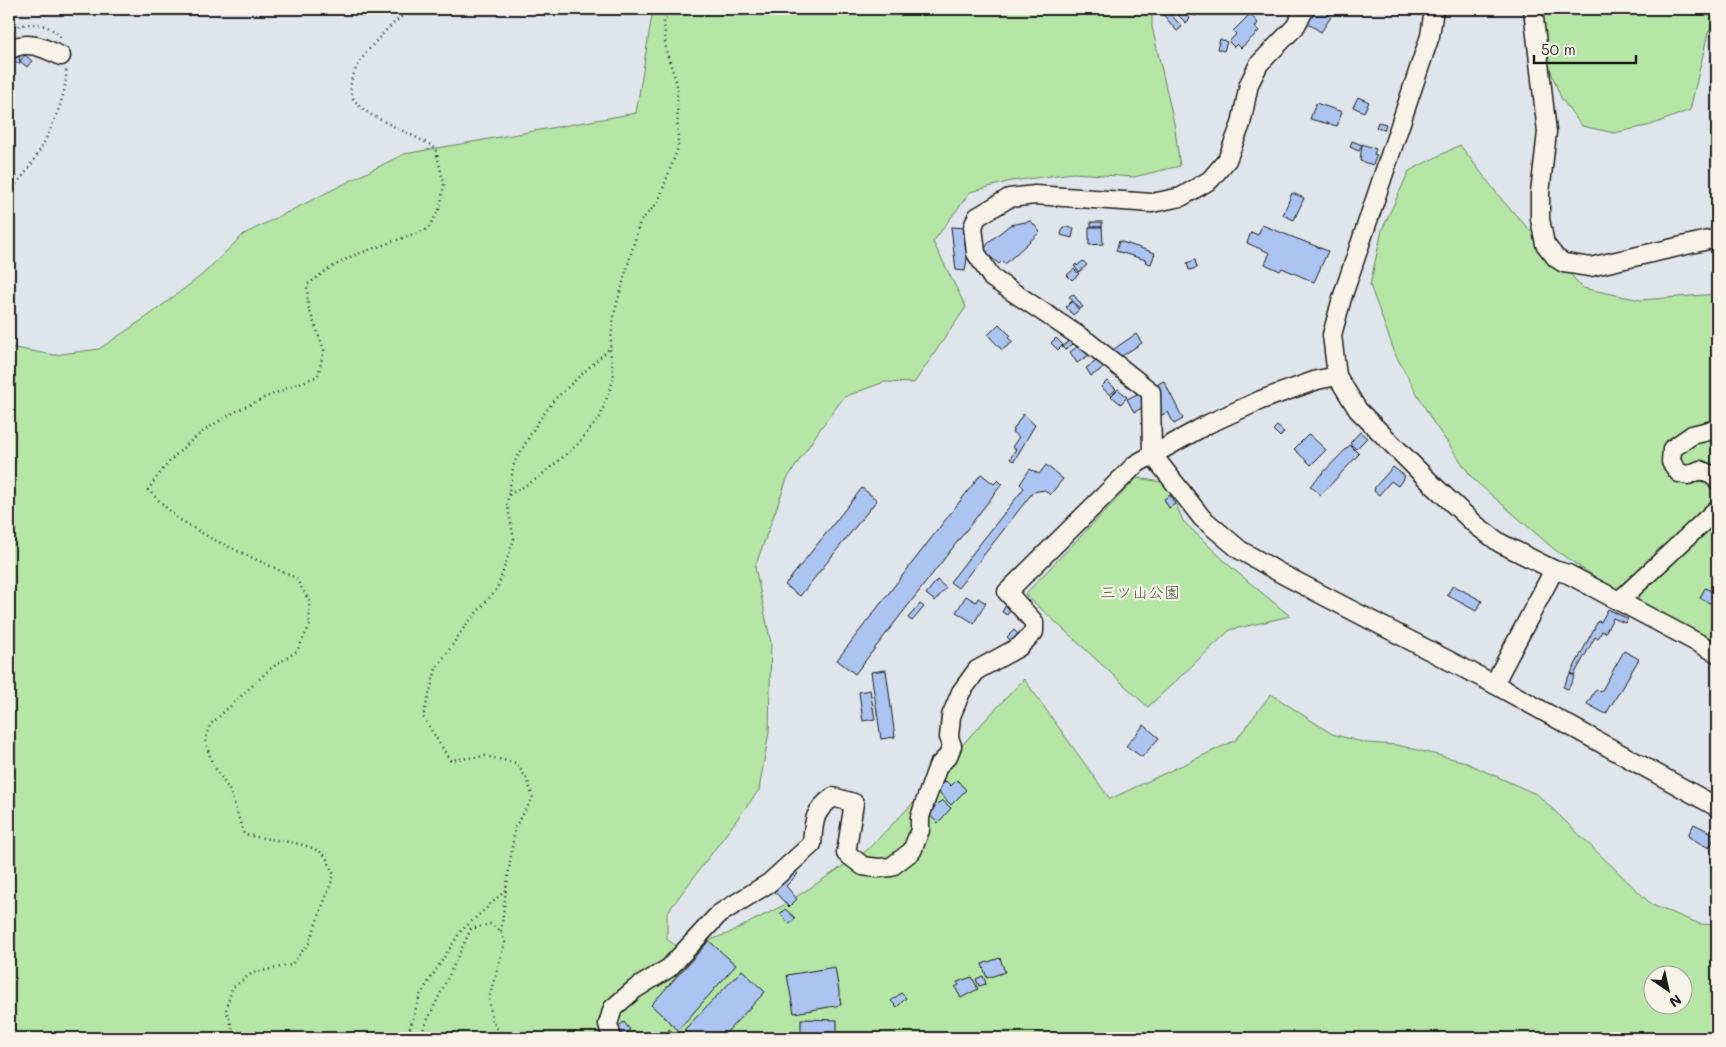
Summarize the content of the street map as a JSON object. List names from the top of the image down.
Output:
{
  "parks": ["三ツ山公園"],
  "scale_bar": "50 m",
  "north": "bottom right"
}
